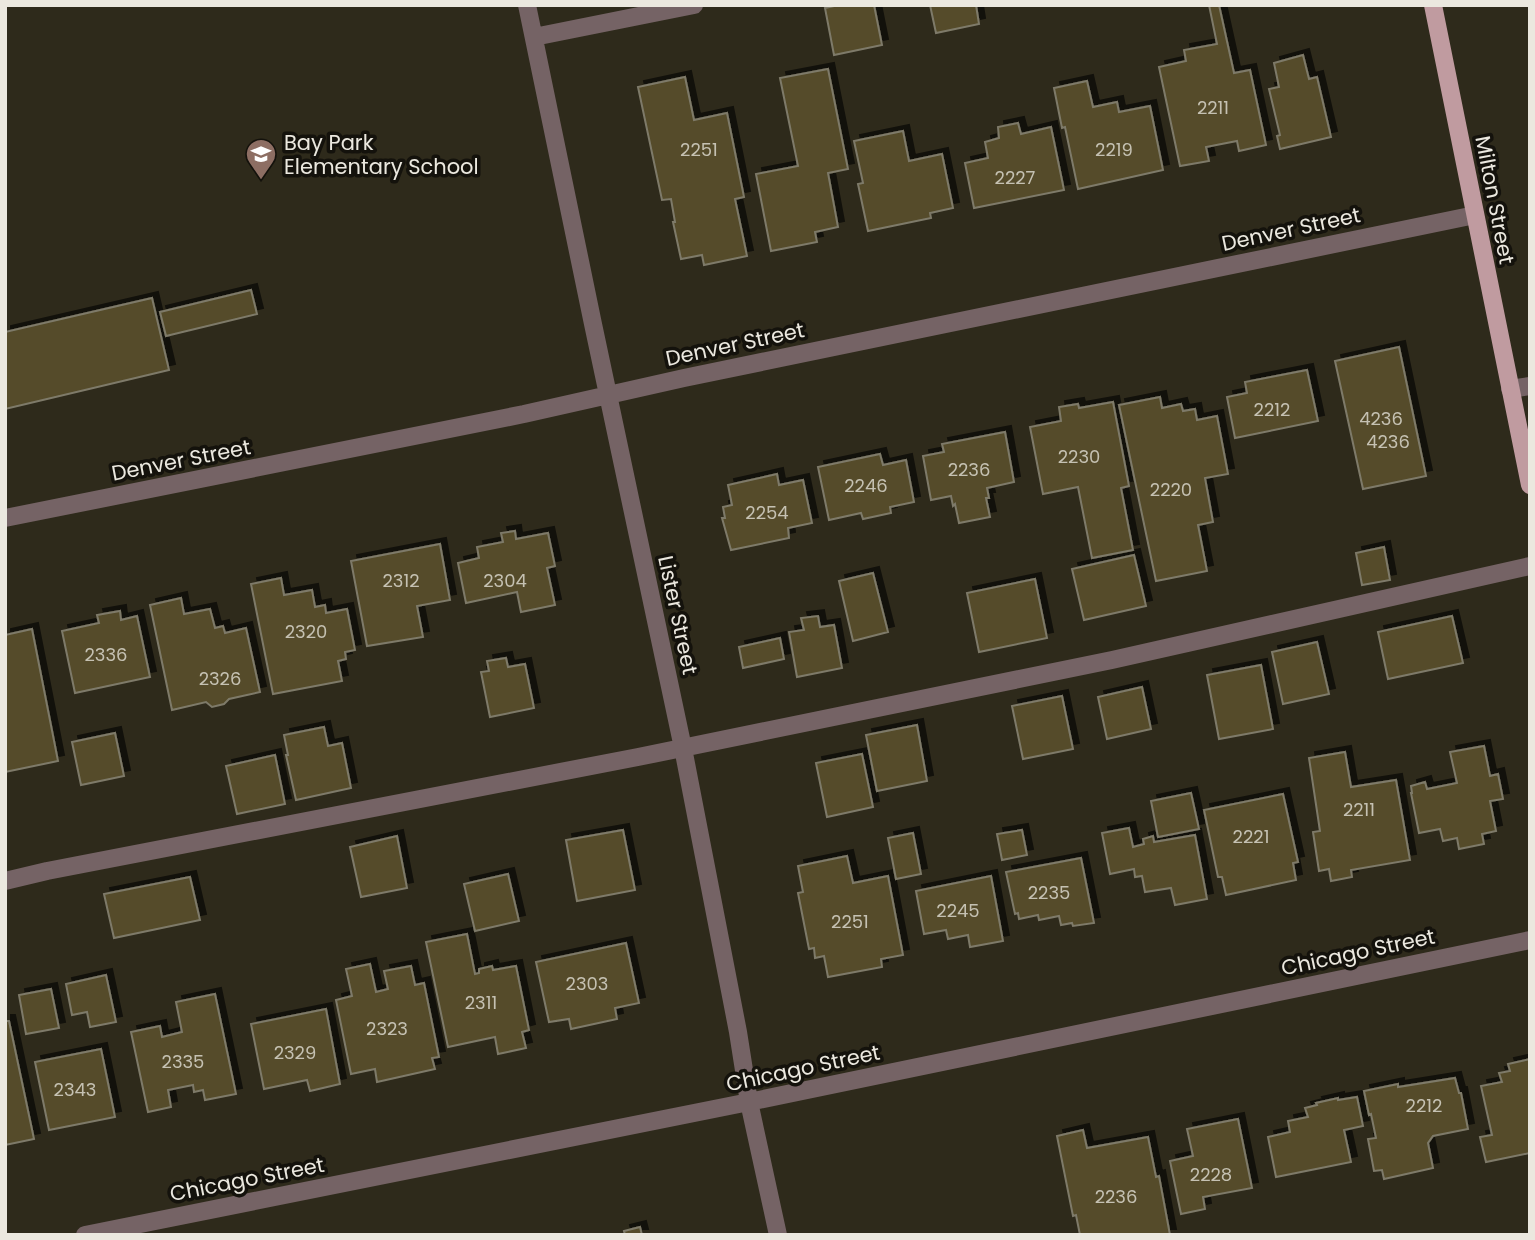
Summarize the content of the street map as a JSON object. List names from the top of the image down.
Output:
{
  "streets": {
    "main road": ["Milton Street"],
    "street": ["Denver Street", "Lister Street", "Chicago Street"]
  },
  "crossings": [
    ["Milton Street", "Denver Street"],
    ["Denver Street", "Lister Street"],
    ["Lister Street", "Chicago Street"]
  ],
  "places": {
    "school or university": ["Bay Park Elementary School"]
  },
  "house_numbers": [
    "2211",
    "2251",
    "2219",
    "2227",
    "2212",
    "4236",
    "4236",
    "2230",
    "2236",
    "2246",
    "2220",
    "2254",
    "2312",
    "2304",
    "2320",
    "2336",
    "2326",
    "2211",
    "2221",
    "2235",
    "2245",
    "2251",
    "2303",
    "2311",
    "2323",
    "2329",
    "2335",
    "2343",
    "2212",
    "2228",
    "2236"
  ]
}
